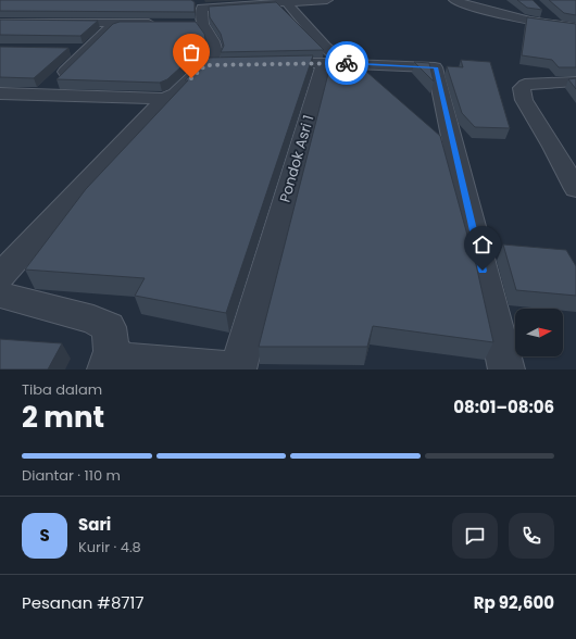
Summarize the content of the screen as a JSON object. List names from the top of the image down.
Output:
{
  "streets": {
    "street": ["Pondok Asri 1"]
  },
  "north": "right",
  "page": {
    "heading": ["2 mnt", "Tiba dalam", "08:01–08:06"],
    "panel": [
      "Sari",
      "Kurir · 4.8",
      "Pesanan #8717",
      "Rp 92,600"
    ],
    "bar": "Diantar · 110 m",
    "round": "S"
  }
}
